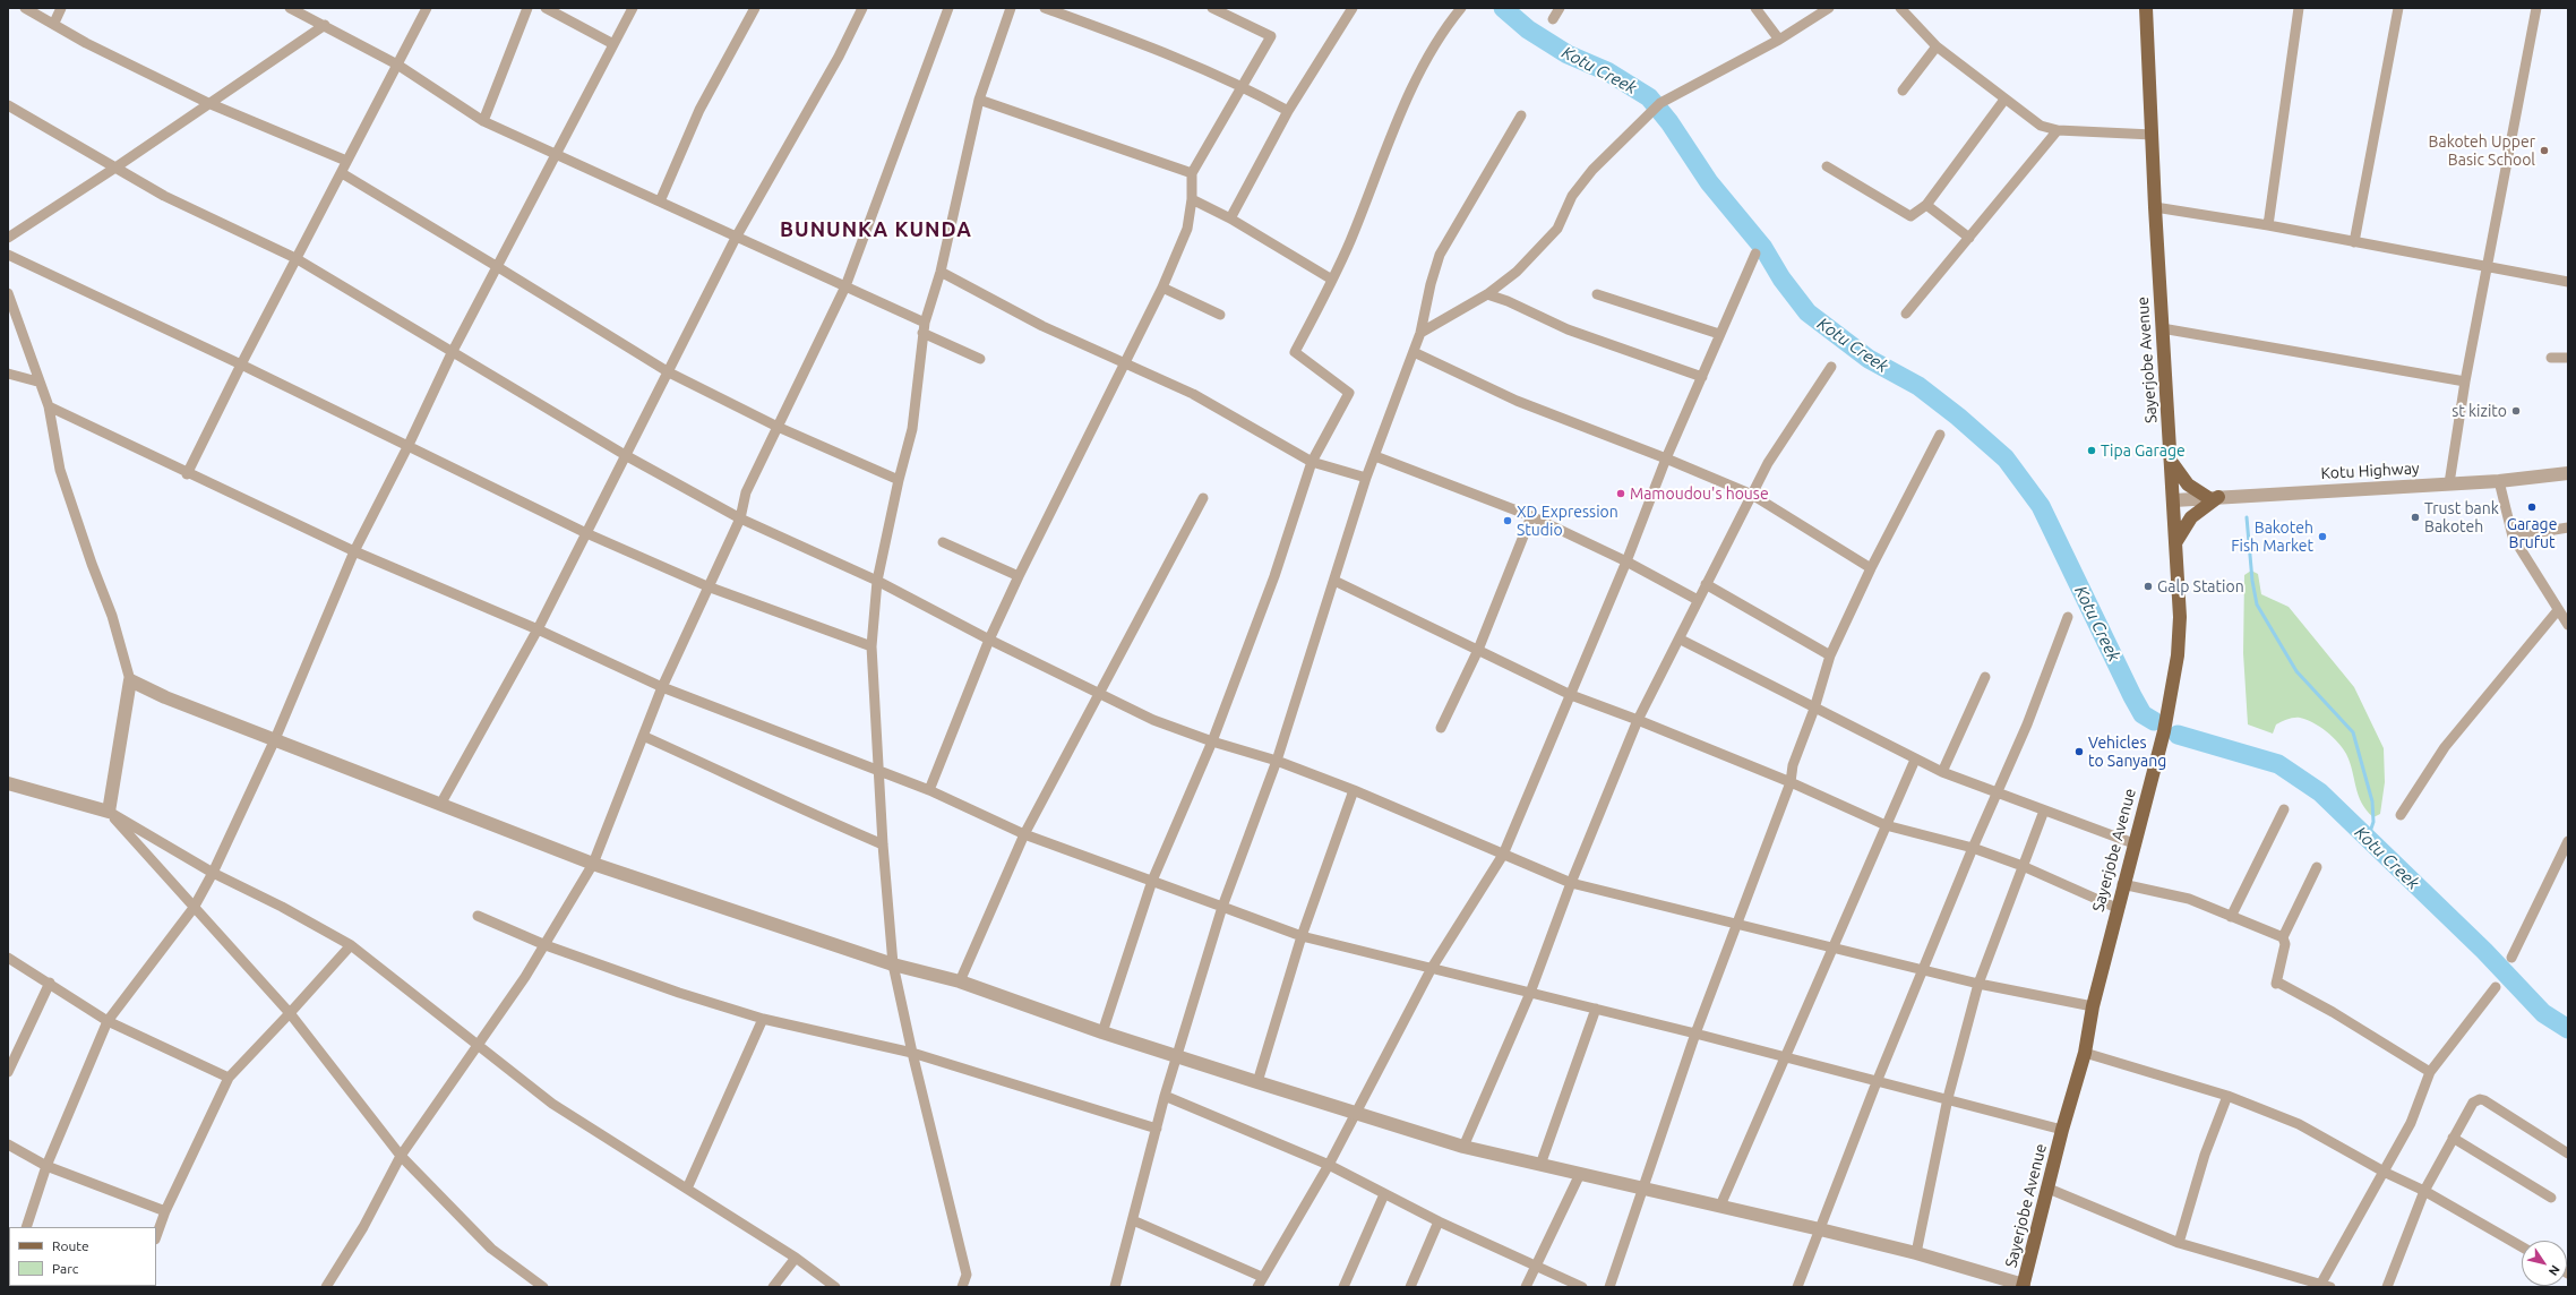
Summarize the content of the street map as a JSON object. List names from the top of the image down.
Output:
{
  "streets": {
    "main road": ["Sayerjobe Avenue"],
    "street": ["Kotu Highway"]
  },
  "crossings": [
    ["Sayerjobe Avenue", "Kotu Highway"]
  ],
  "districts": ["BUNUNKA KUNDA"],
  "water": ["Kotu Creek"],
  "places": [
    "Bakoteh Upper Basic School",
    "st kizito",
    "Tipa Garage",
    "Mamoudou's house",
    "Garage Brufut",
    "Trust bank Bakoteh",
    "XD Expression Studio",
    "Bakoteh Fish Market",
    "Galp Station",
    "Vehicles to Sanyang"
  ],
  "legend": ["Route", "Parc"],
  "north": "bottom right"
}
